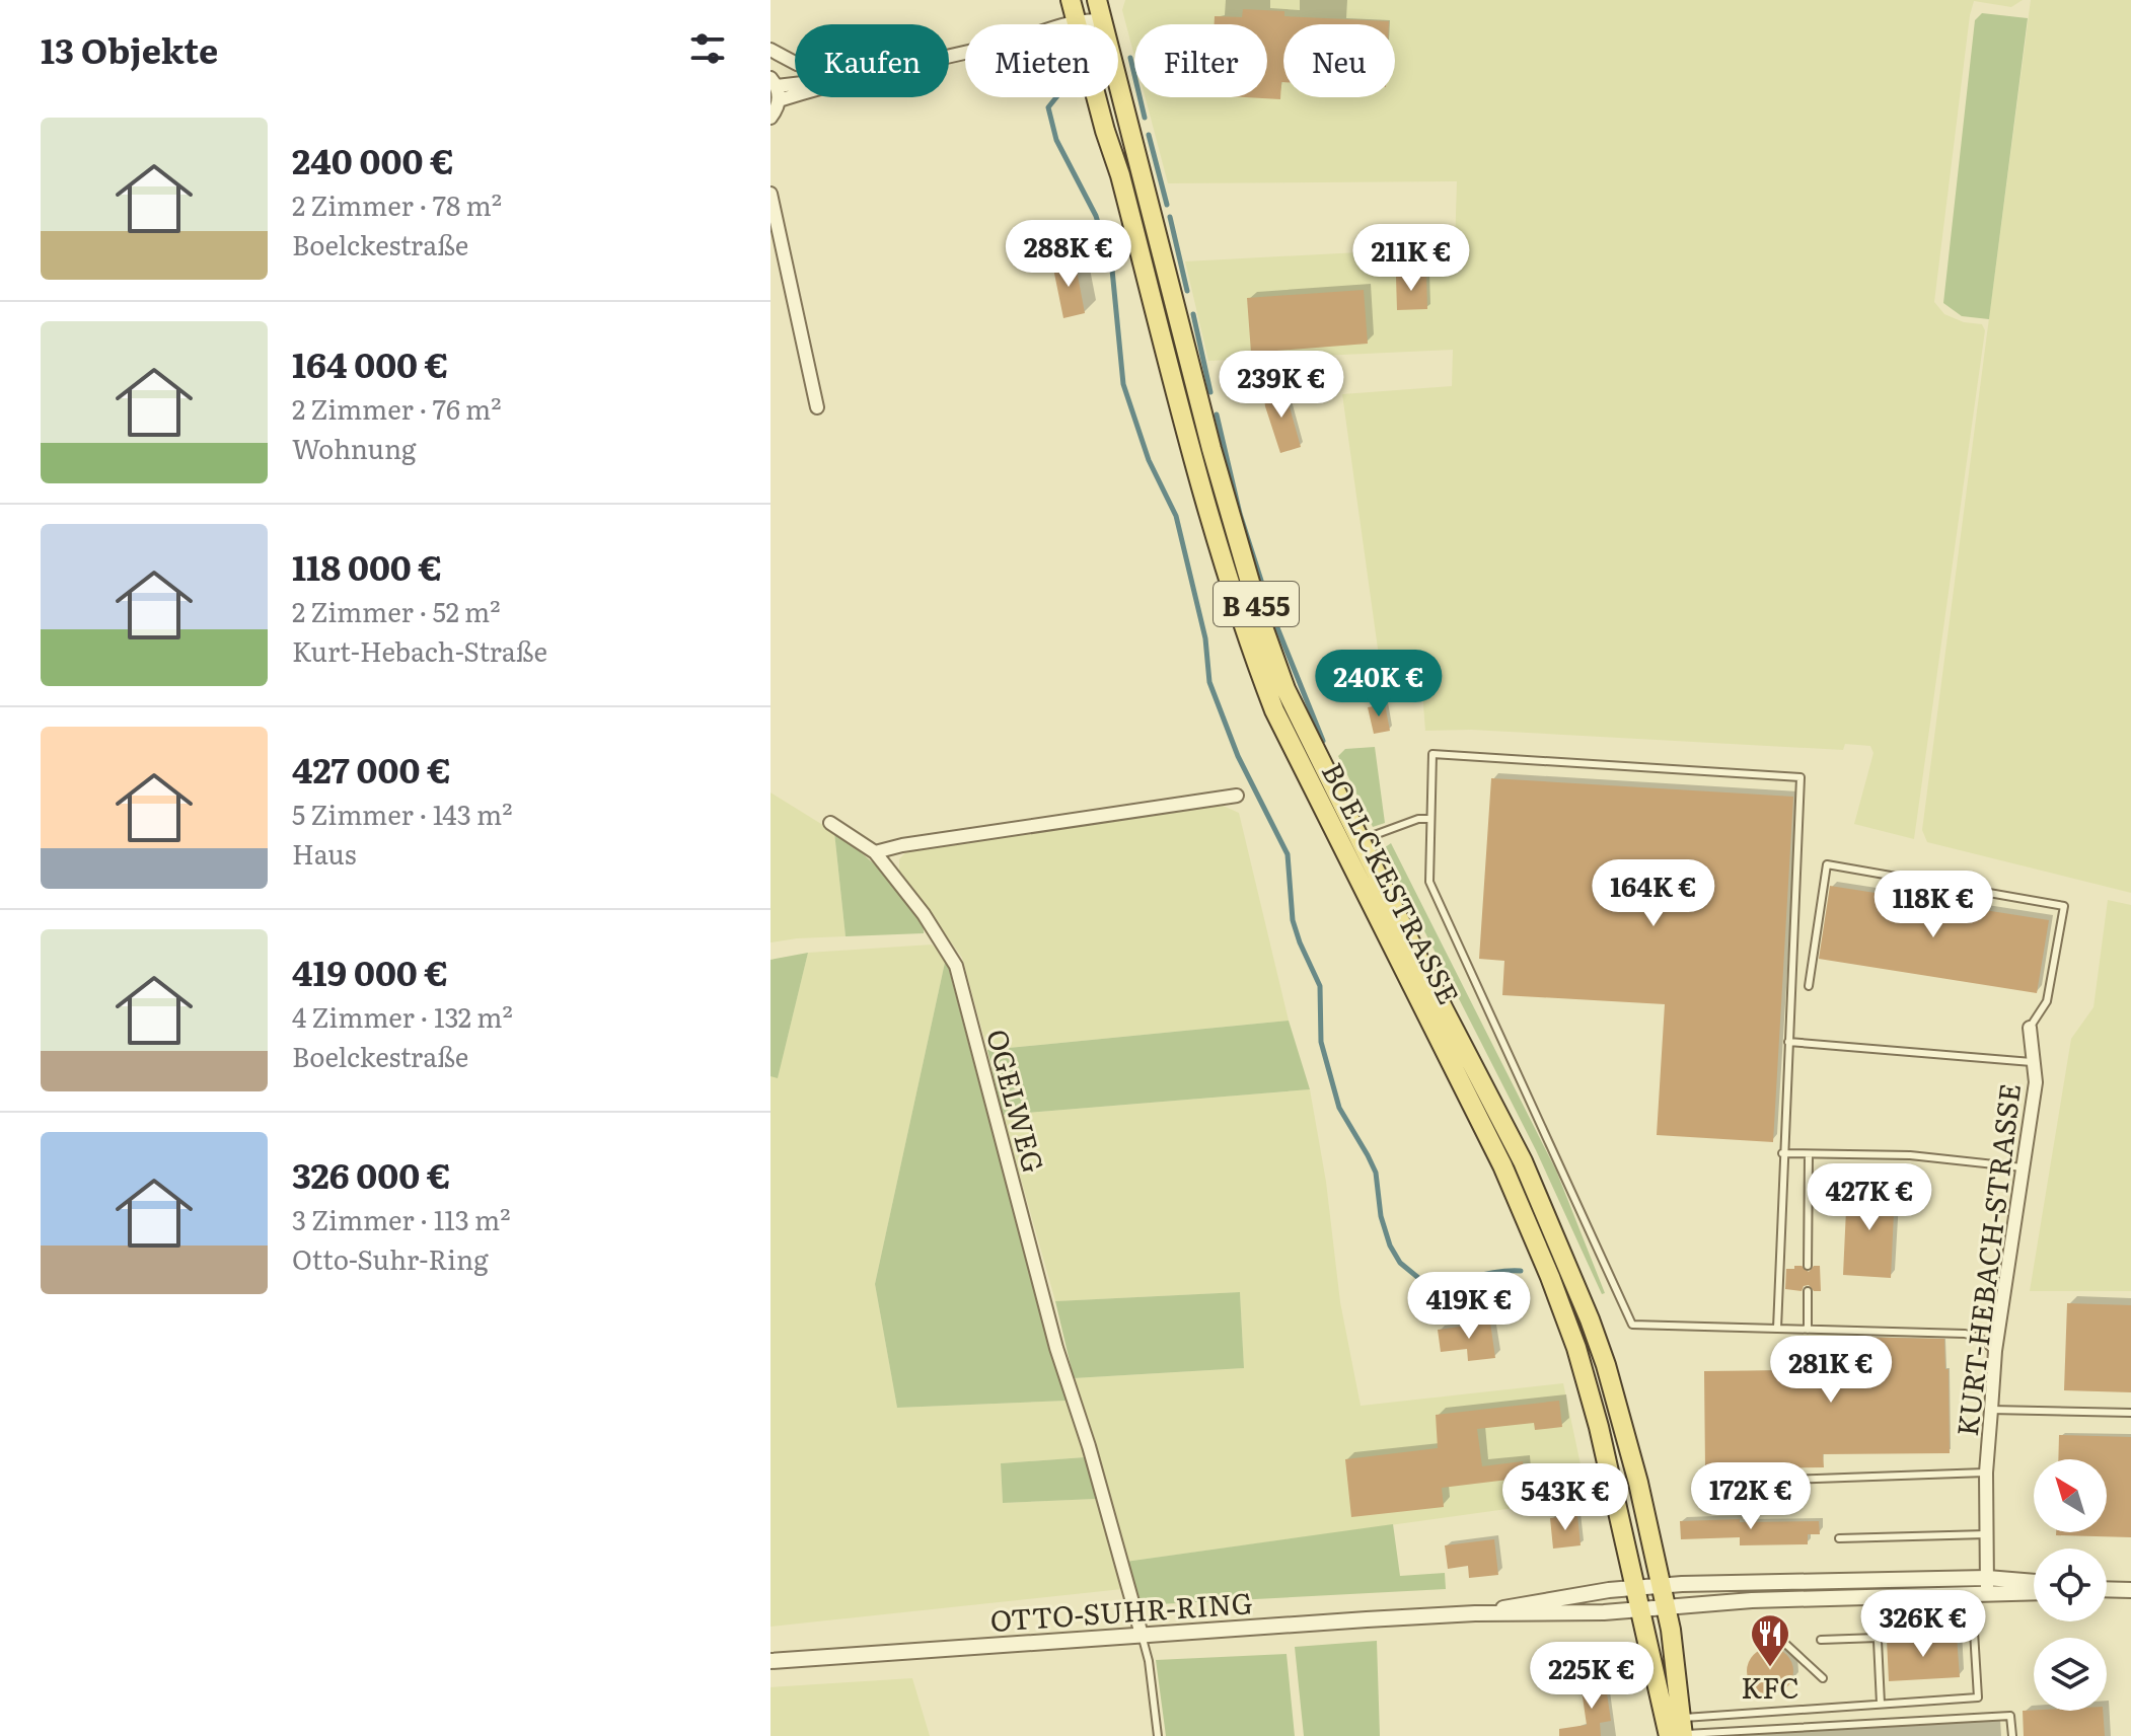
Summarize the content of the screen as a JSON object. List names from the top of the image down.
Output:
{
  "streets": {
    "main road": ["B 455", "BOELCKESTRASSE"],
    "street": ["OGELWEG", "KURT-HEBACH-STRASSE", "OTTO-SUHR-RING"]
  },
  "crossings": [
    ["BOELCKESTRASSE", "OTTO-SUHR-RING"],
    ["OGELWEG", "OTTO-SUHR-RING"],
    ["KURT-HEBACH-STRASSE", "OTTO-SUHR-RING"]
  ],
  "places": {
    "restaurant": ["KFC"]
  },
  "north": "top left",
  "page": {
    "heading": "13 Objekte",
    "chip": [
      "Kaufen",
      "Mieten",
      "Filter",
      "Neu"
    ],
    "list": [
      {
        "name": "240 000 €",
        "note": "2 Zimmer · 78 m² · Boelckestraße"
      },
      {
        "name": "164 000 €",
        "note": "2 Zimmer · 76 m² · Wohnung"
      },
      {
        "name": "118 000 €",
        "note": "2 Zimmer · 52 m² · Kurt-Hebach-Straße"
      },
      {
        "name": "427 000 €",
        "note": "5 Zimmer · 143 m² · Haus"
      },
      {
        "name": "419 000 €",
        "note": "4 Zimmer · 132 m² · Boelckestraße"
      },
      {
        "name": "326 000 €",
        "note": "3 Zimmer · 113 m² · Otto-Suhr-Ring"
      }
    ],
    "price": [
      "288K €",
      "211K €",
      "239K €",
      "240K €",
      "164K €",
      "118K €",
      "427K €",
      "419K €",
      "281K €",
      "172K €",
      "543K €",
      "326K €",
      "225K €"
    ]
  }
}
